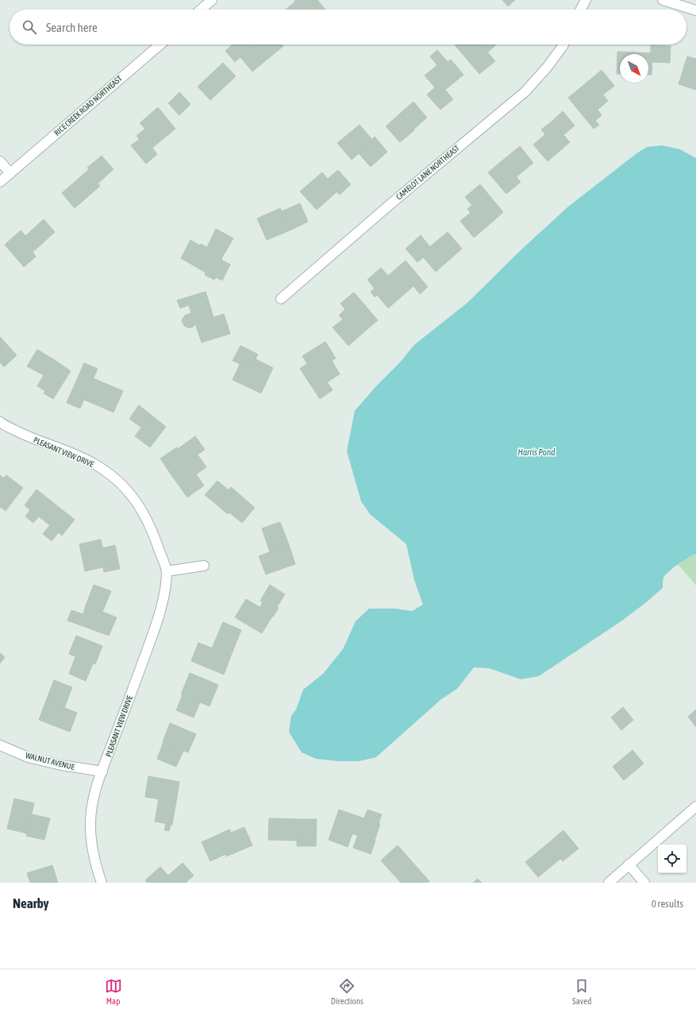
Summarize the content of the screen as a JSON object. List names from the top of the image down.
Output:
{
  "streets": {
    "street": [
      "RICE CREEK ROAD NORTHEAST",
      "CAMELOT LANE NORTHEAST",
      "PLEASANT VIEW DRIVE",
      "WALNUT AVENUE"
    ]
  },
  "crossings": [
    ["PLEASANT VIEW DRIVE", "WALNUT AVENUE"]
  ],
  "water": ["Harris Pond"],
  "north": "bottom right",
  "page": {
    "search": "Search here",
    "heading": ["Nearby", "0 results"],
    "nav": ["Map", "Directions", "Saved"]
  }
}
